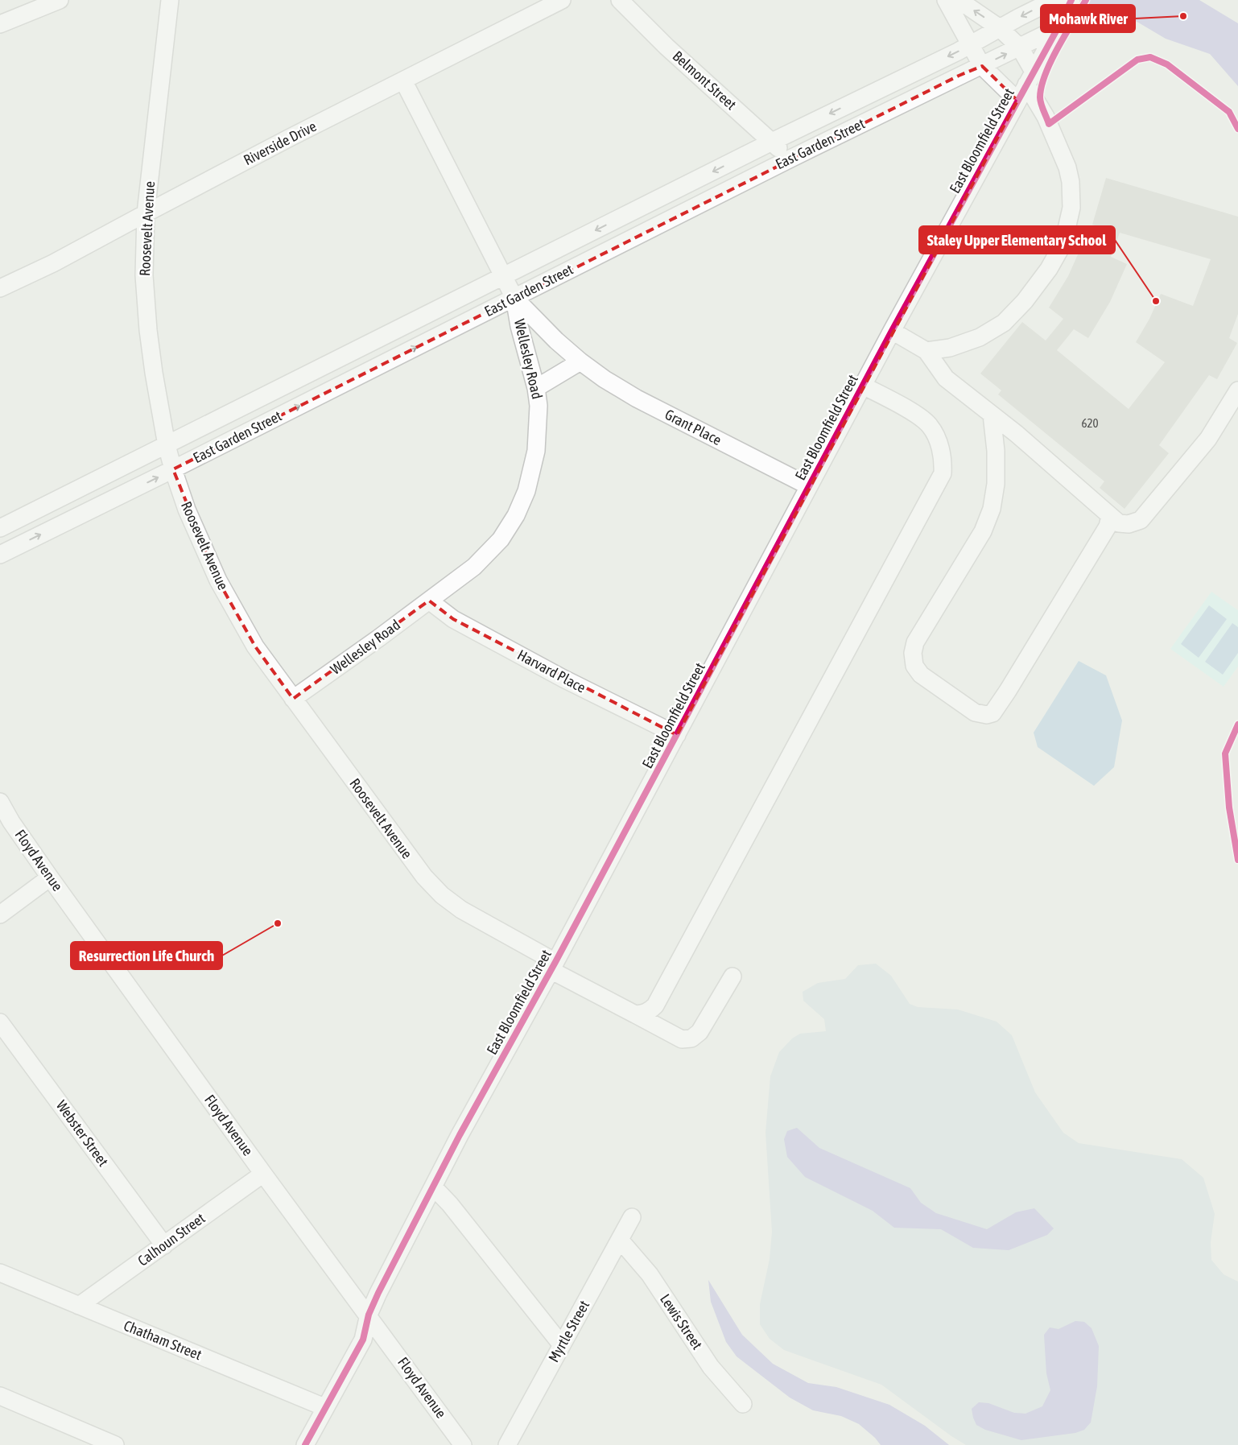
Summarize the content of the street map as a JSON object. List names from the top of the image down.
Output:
{
  "streets": {
    "street": [
      "Belmont Street",
      "East Bloomfield Street",
      "Riverside Drive",
      "East Garden Street",
      "Roosevelt Avenue",
      "Wellesley Road",
      "Grant Place",
      "Harvard Place",
      "Floyd Avenue",
      "Webster Street",
      "Calhoun Street",
      "Lewis Street",
      "Myrtle Street",
      "Chatham Street"
    ]
  },
  "crossings": [
    ["Belmont Street", "East Garden Street"],
    ["East Bloomfield Street", "East Garden Street"],
    ["East Bloomfield Street", "Roosevelt Avenue"],
    ["East Bloomfield Street", "Grant Place"],
    ["East Bloomfield Street", "Harvard Place"],
    ["East Bloomfield Street", "Floyd Avenue"],
    ["East Bloomfield Street", "Chatham Street"],
    ["Riverside Drive", "Roosevelt Avenue"],
    ["Riverside Drive", "Wellesley Road"],
    ["East Garden Street", "Roosevelt Avenue"],
    ["East Garden Street", "Wellesley Road"],
    ["East Garden Street", "Grant Place"],
    ["Roosevelt Avenue", "Wellesley Road"],
    ["Wellesley Road", "Grant Place"],
    ["Wellesley Road", "Harvard Place"],
    ["Floyd Avenue", "Calhoun Street"],
    ["Webster Street", "Calhoun Street"],
    ["Calhoun Street", "Chatham Street"],
    ["Lewis Street", "Myrtle Street"]
  ],
  "places": ["Mohawk River", "Staley Upper Elementary School", "Resurrection Life Church"],
  "house_numbers": ["620"]
}
